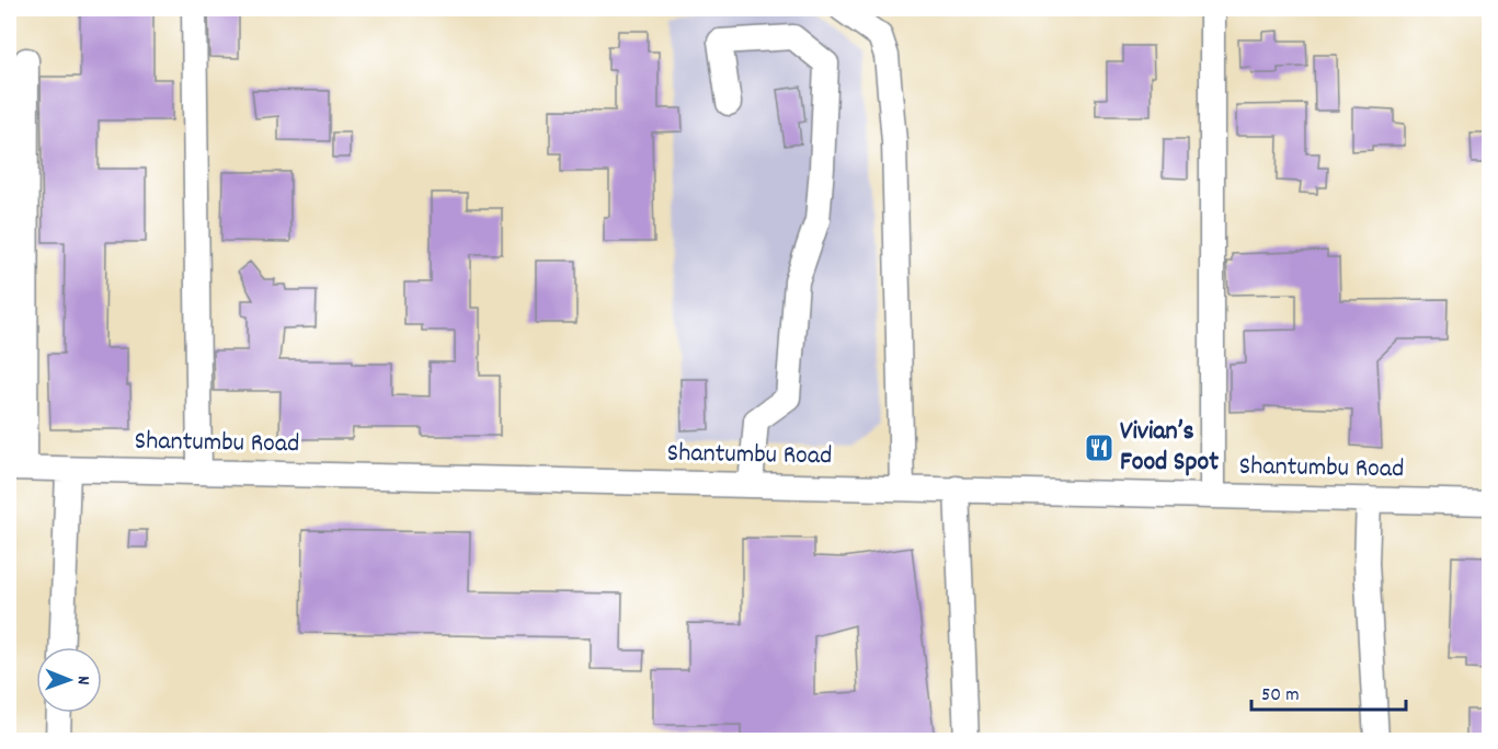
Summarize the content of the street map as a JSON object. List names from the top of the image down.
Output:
{
  "streets": {
    "street": ["Shantumbu Road"]
  },
  "places": {
    "restaurant": ["Vivian’s Food Spot"]
  },
  "scale_bar": "50 m",
  "north": "right"
}
